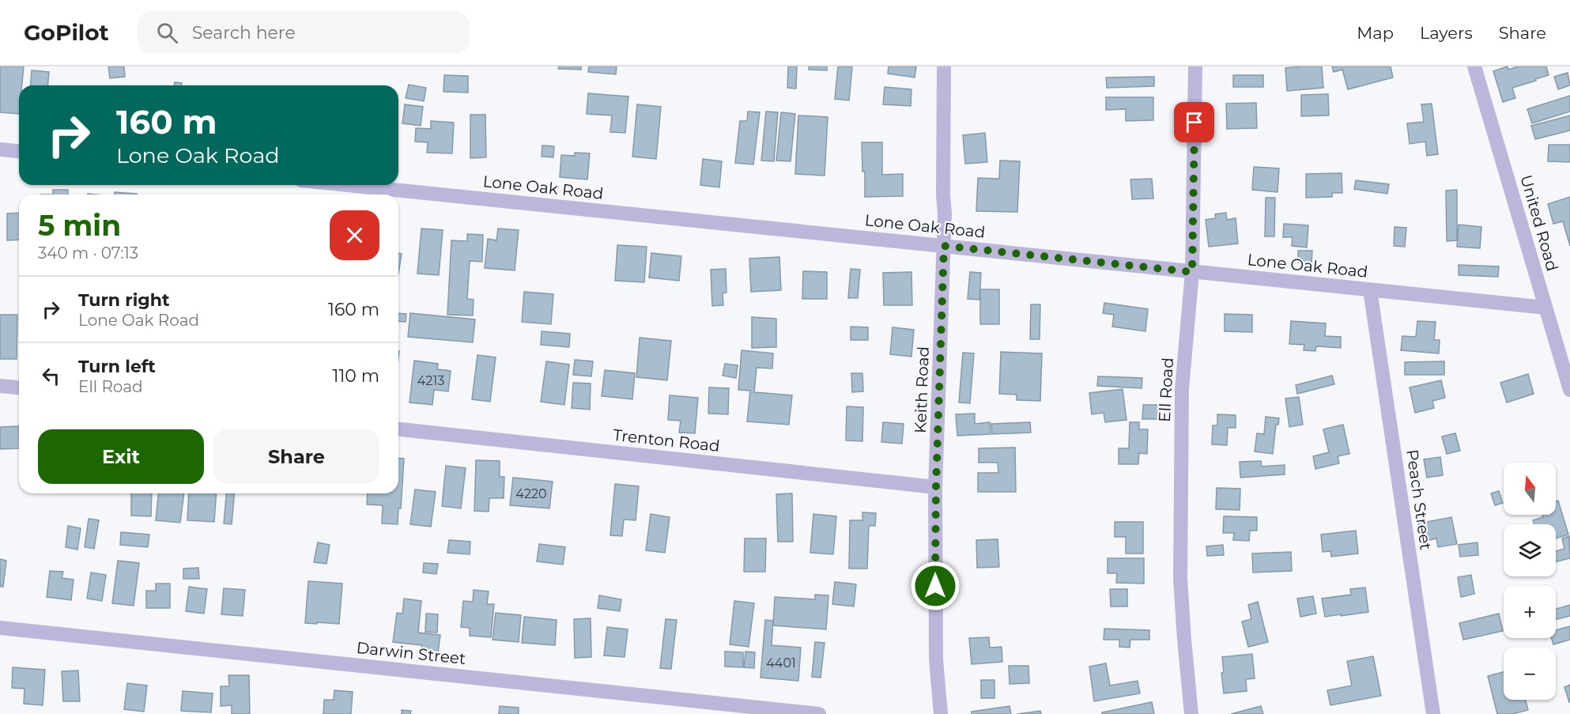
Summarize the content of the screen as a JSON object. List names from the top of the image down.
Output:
{
  "streets": {
    "street": [
      "Lone Oak Road",
      "United Road",
      "Keith Road",
      "Ell Road",
      "Trenton Road",
      "Peach Street",
      "Darwin Street"
    ]
  },
  "crossings": [
    ["Lone Oak Road", "United Road"],
    ["Lone Oak Road", "Keith Road"],
    ["Lone Oak Road", "Ell Road"],
    ["Lone Oak Road", "Peach Street"],
    ["Keith Road", "Trenton Road"]
  ],
  "house_numbers": ["4213", "4220", "4401"],
  "north": "top",
  "page": {
    "header": "GoPilot",
    "search": "Search here",
    "nav": ["Map", "Layers", "Share"],
    "turn": ["160 m", "Lone Oak Road"],
    "heading": ["5 min", "340 m · 07:13"],
    "list": [
      {
        "name": "Turn right",
        "note": "Lone Oak Road",
        "value": "160 m"
      },
      {
        "name": "Turn left",
        "note": "Ell Road",
        "value": "110 m"
      }
    ],
    "buttons": ["Exit", "Share"],
    "map_buttons": ["+", "−"]
  }
}
